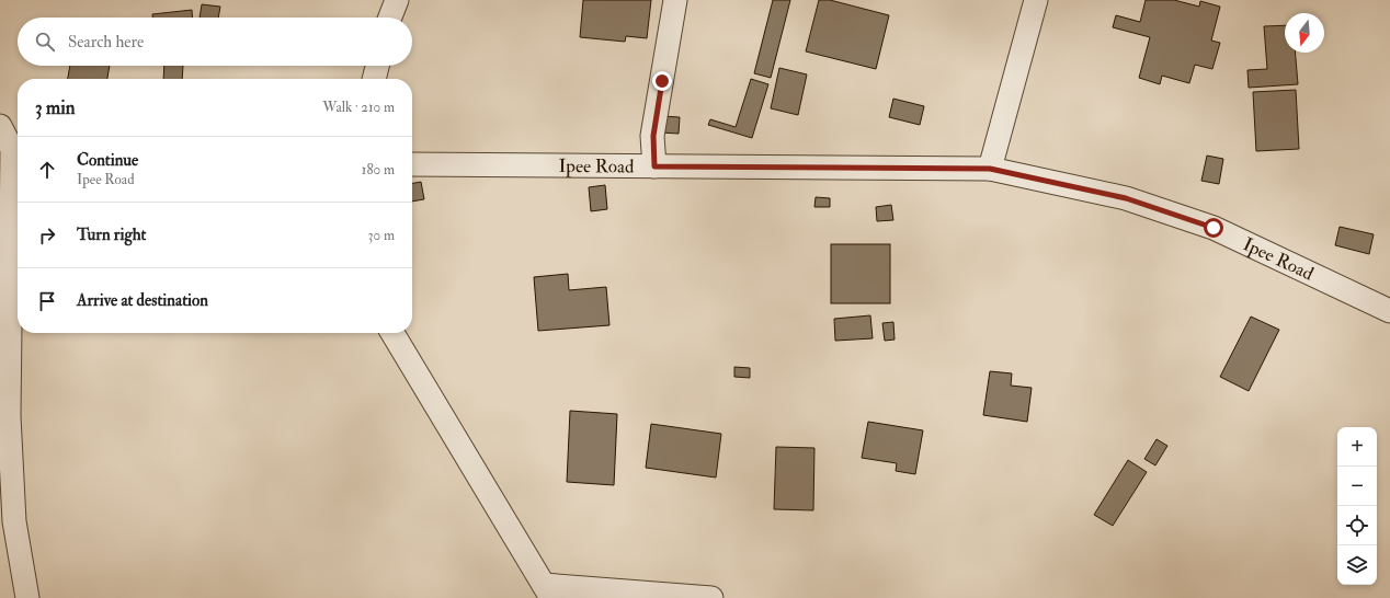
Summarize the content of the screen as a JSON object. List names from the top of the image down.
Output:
{
  "streets": {
    "street": ["Ipee Road"]
  },
  "north": "bottom",
  "page": {
    "search": "Search here",
    "heading": ["3 min", "Walk · 210 m"],
    "list": [
      ["Continue", "Ipee Road", "180 m"],
      ["Turn right", "30 m"],
      "Arrive at destination"
    ],
    "map_buttons": ["+", "−"]
  }
}
